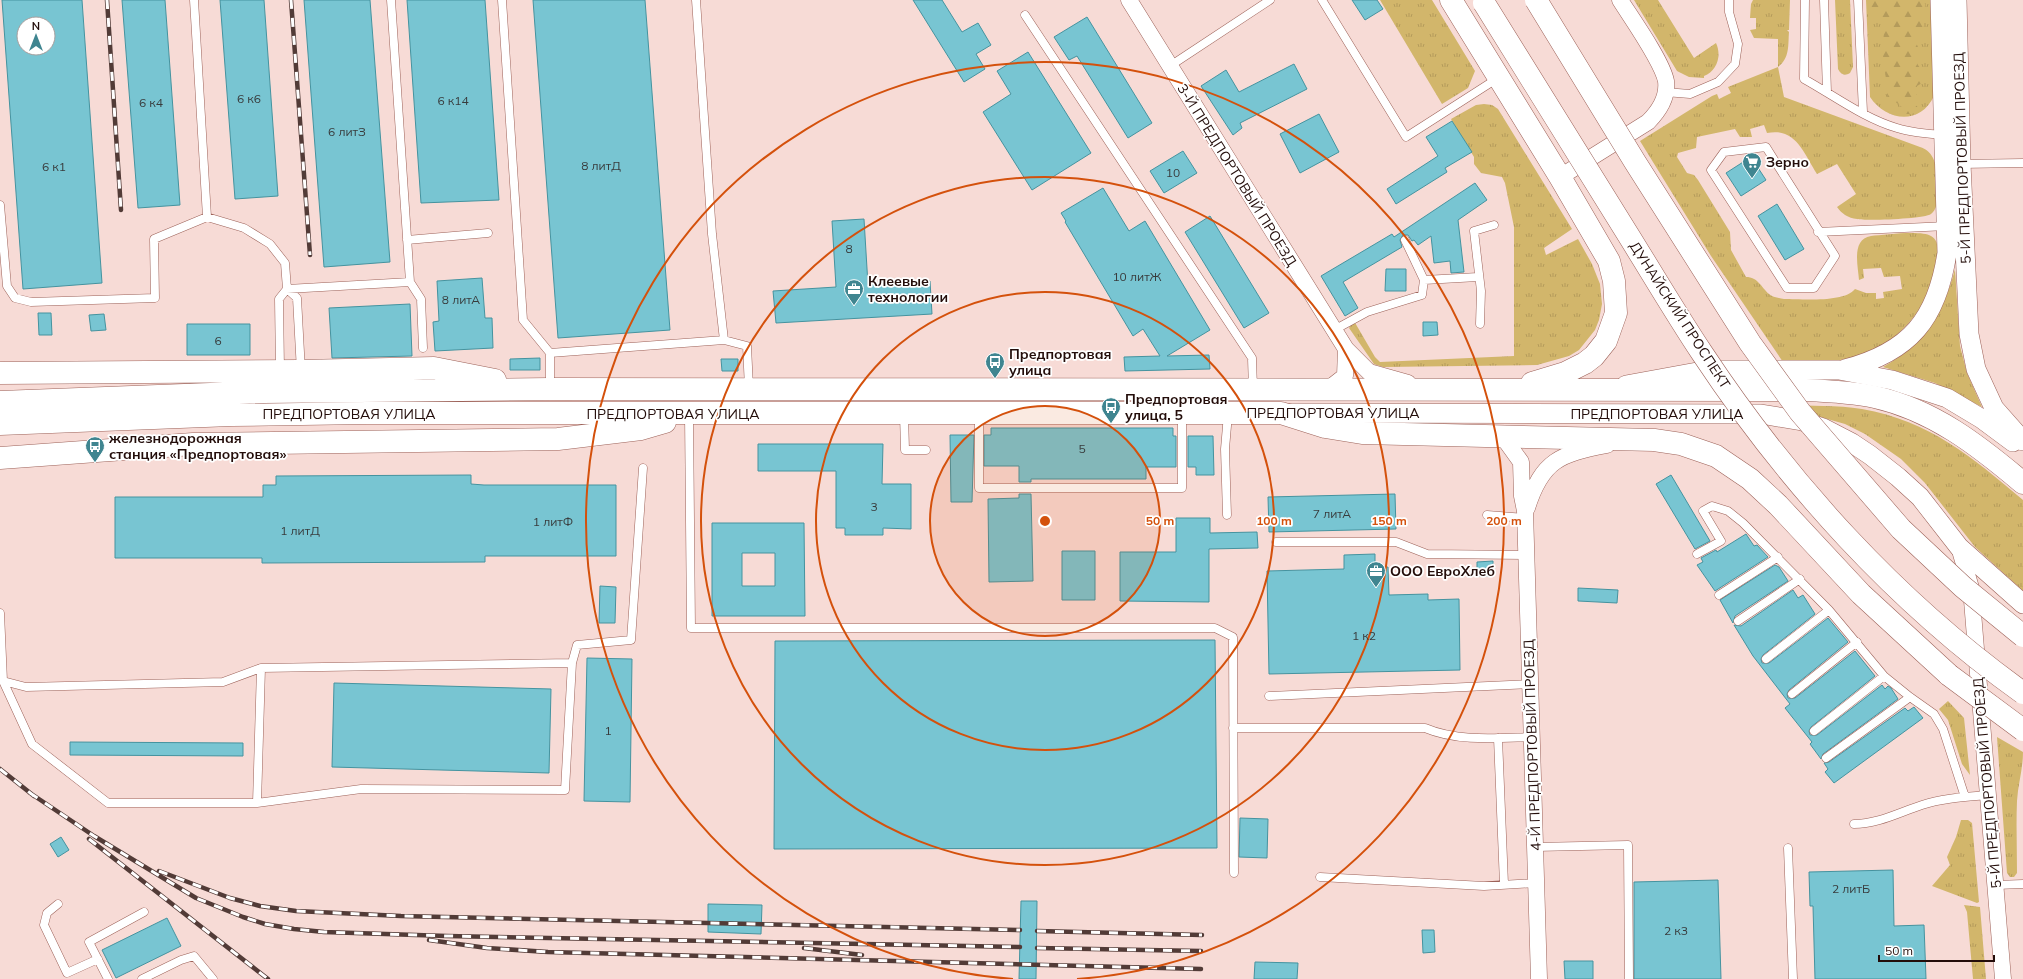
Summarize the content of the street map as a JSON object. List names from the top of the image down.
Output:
{
  "streets": {
    "main road": ["ДУНАЙСКИЙ ПРОСПЕКТ", "ПРЕДПОРТОВАЯ УЛИЦА"],
    "street": ["5-Й ПРЕДПОРТОВЫЙ ПРОЕЗД", "3-Й ПРЕДПОРТОВЫЙ ПРОЕЗД", "4-Й ПРЕДПОРТОВЫЙ ПРОЕЗД"]
  },
  "crossings": [
    ["5-Й ПРЕДПОРТОВЫЙ ПРОЕЗД", "ПРЕДПОРТОВАЯ УЛИЦА"],
    ["3-Й ПРЕДПОРТОВЫЙ ПРОЕЗД", "ПРЕДПОРТОВАЯ УЛИЦА"]
  ],
  "places": {
    "supermarket": ["Зерно"],
    "office": ["Клеевые технологии", "ООО ЕвроХлеб"],
    "bus stop": ["Предпортовая улица", "Предпортовая улица, 5", "железнодорожная станция «Предпортовая»"]
  },
  "house_numbers": [
    "6 к6",
    "6 к14",
    "6 к4",
    "6 литЗ",
    "8 литД",
    "6 к1",
    "10",
    "8",
    "10 литЖ",
    "8 литА",
    "6",
    "5",
    "3",
    "7 литА",
    "1 литФ",
    "1 литД",
    "1 к2",
    "1",
    "2 литБ",
    "2 к3"
  ],
  "scale_bar": "50 m",
  "north": "top",
  "rings": [
    "50 m",
    "100 m",
    "150 m",
    "200 m"
  ]
}
